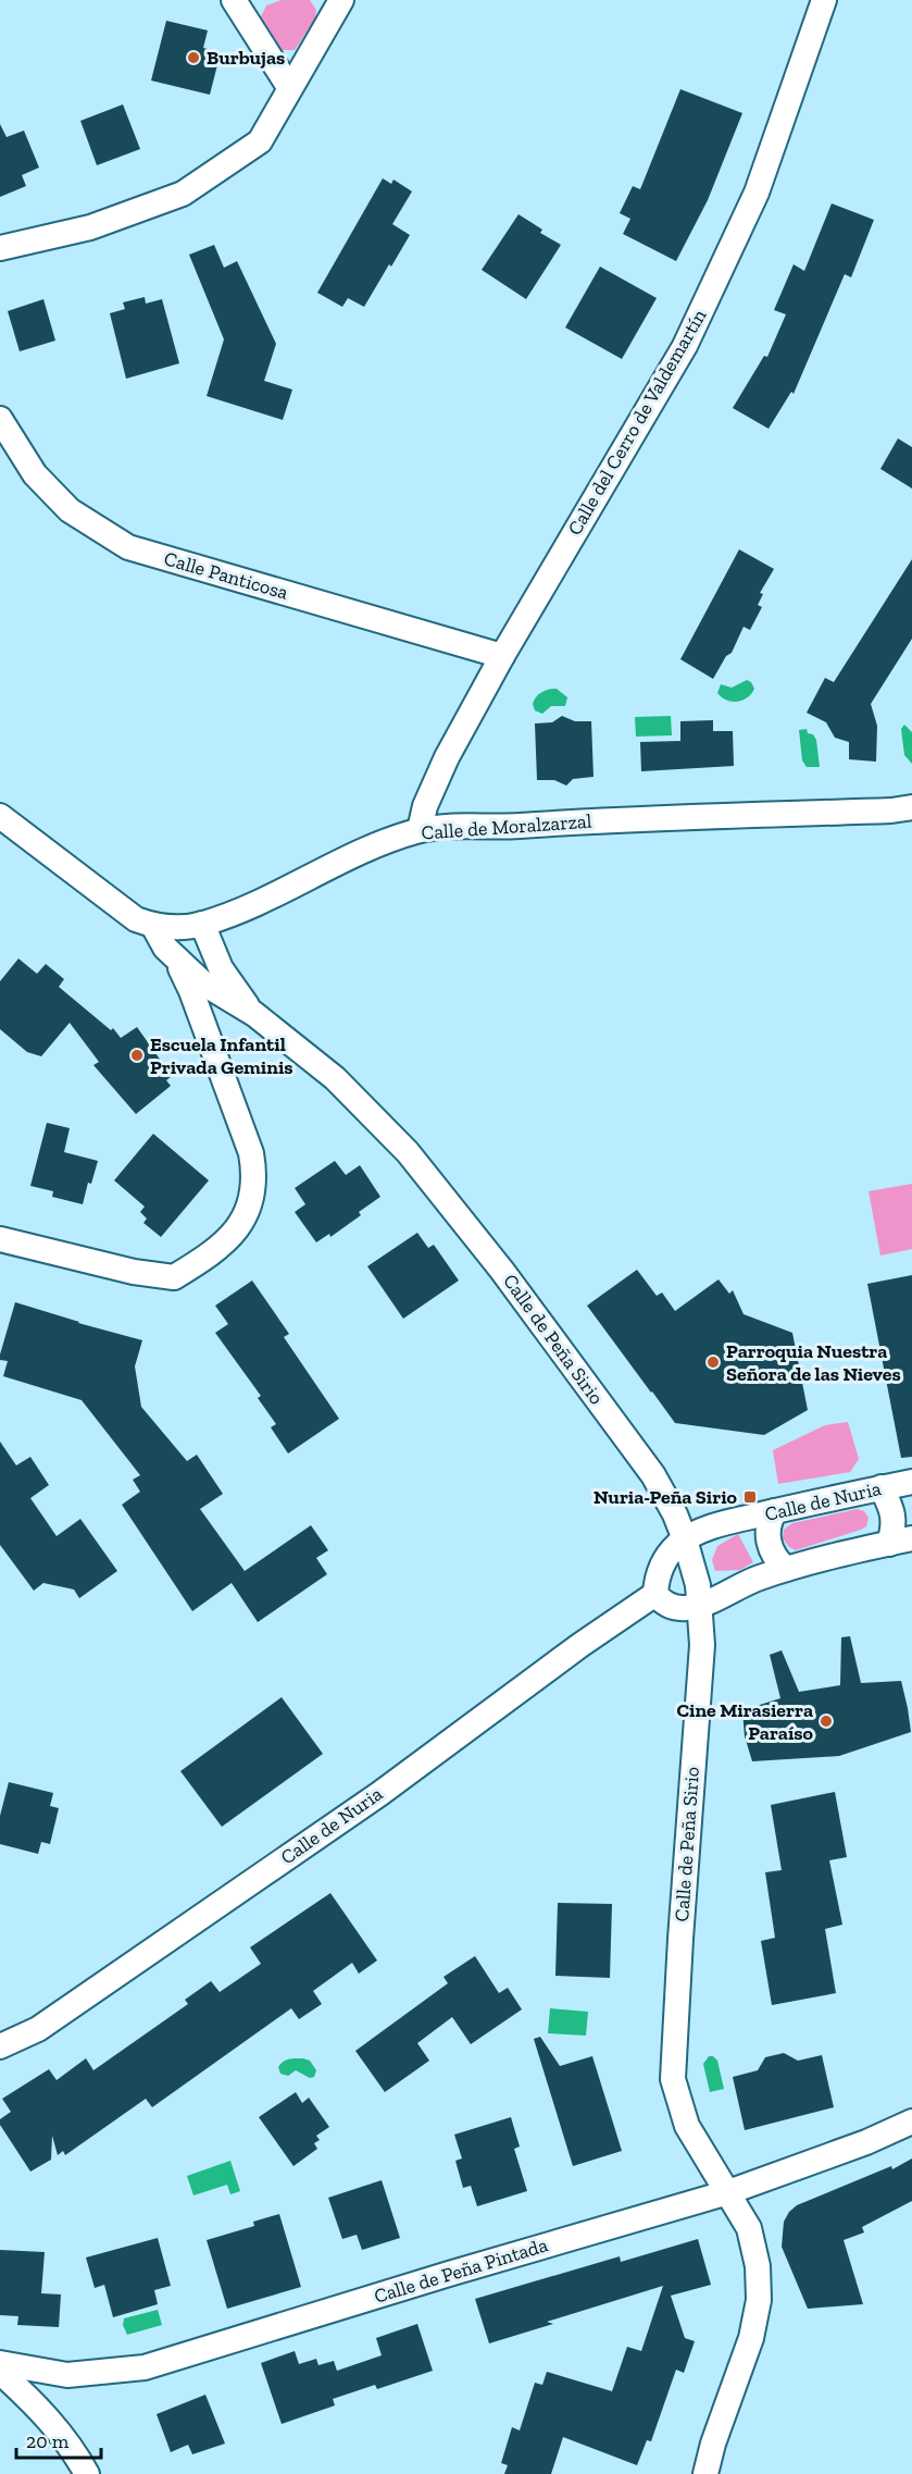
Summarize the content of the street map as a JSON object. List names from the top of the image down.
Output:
{
  "streets": {
    "street": [
      "Calle del Cerro de Valdemartín",
      "Calle Panticosa",
      "Calle de Moralzarzal",
      "Calle de Peña Sirio",
      "Calle de Nuria",
      "Calle de Peña Pintada"
    ]
  },
  "crossings": [
    ["Calle del Cerro de Valdemartín", "Calle Panticosa"],
    ["Calle del Cerro de Valdemartín", "Calle de Moralzarzal"],
    ["Calle de Moralzarzal", "Calle de Peña Sirio"],
    ["Calle de Peña Sirio", "Calle de Nuria"],
    ["Calle de Peña Sirio", "Calle de Peña Pintada"]
  ],
  "places": {
    "other": [
      "Burbujas",
      "Escuela Infantil Privada Geminis",
      "Parroquia Nuestra Señora de las Nieves",
      "Cine Mirasierra Paraíso"
    ],
    "transit": ["Nuria-Peña Sirio"]
  },
  "scale_bar": "20 m"
}
